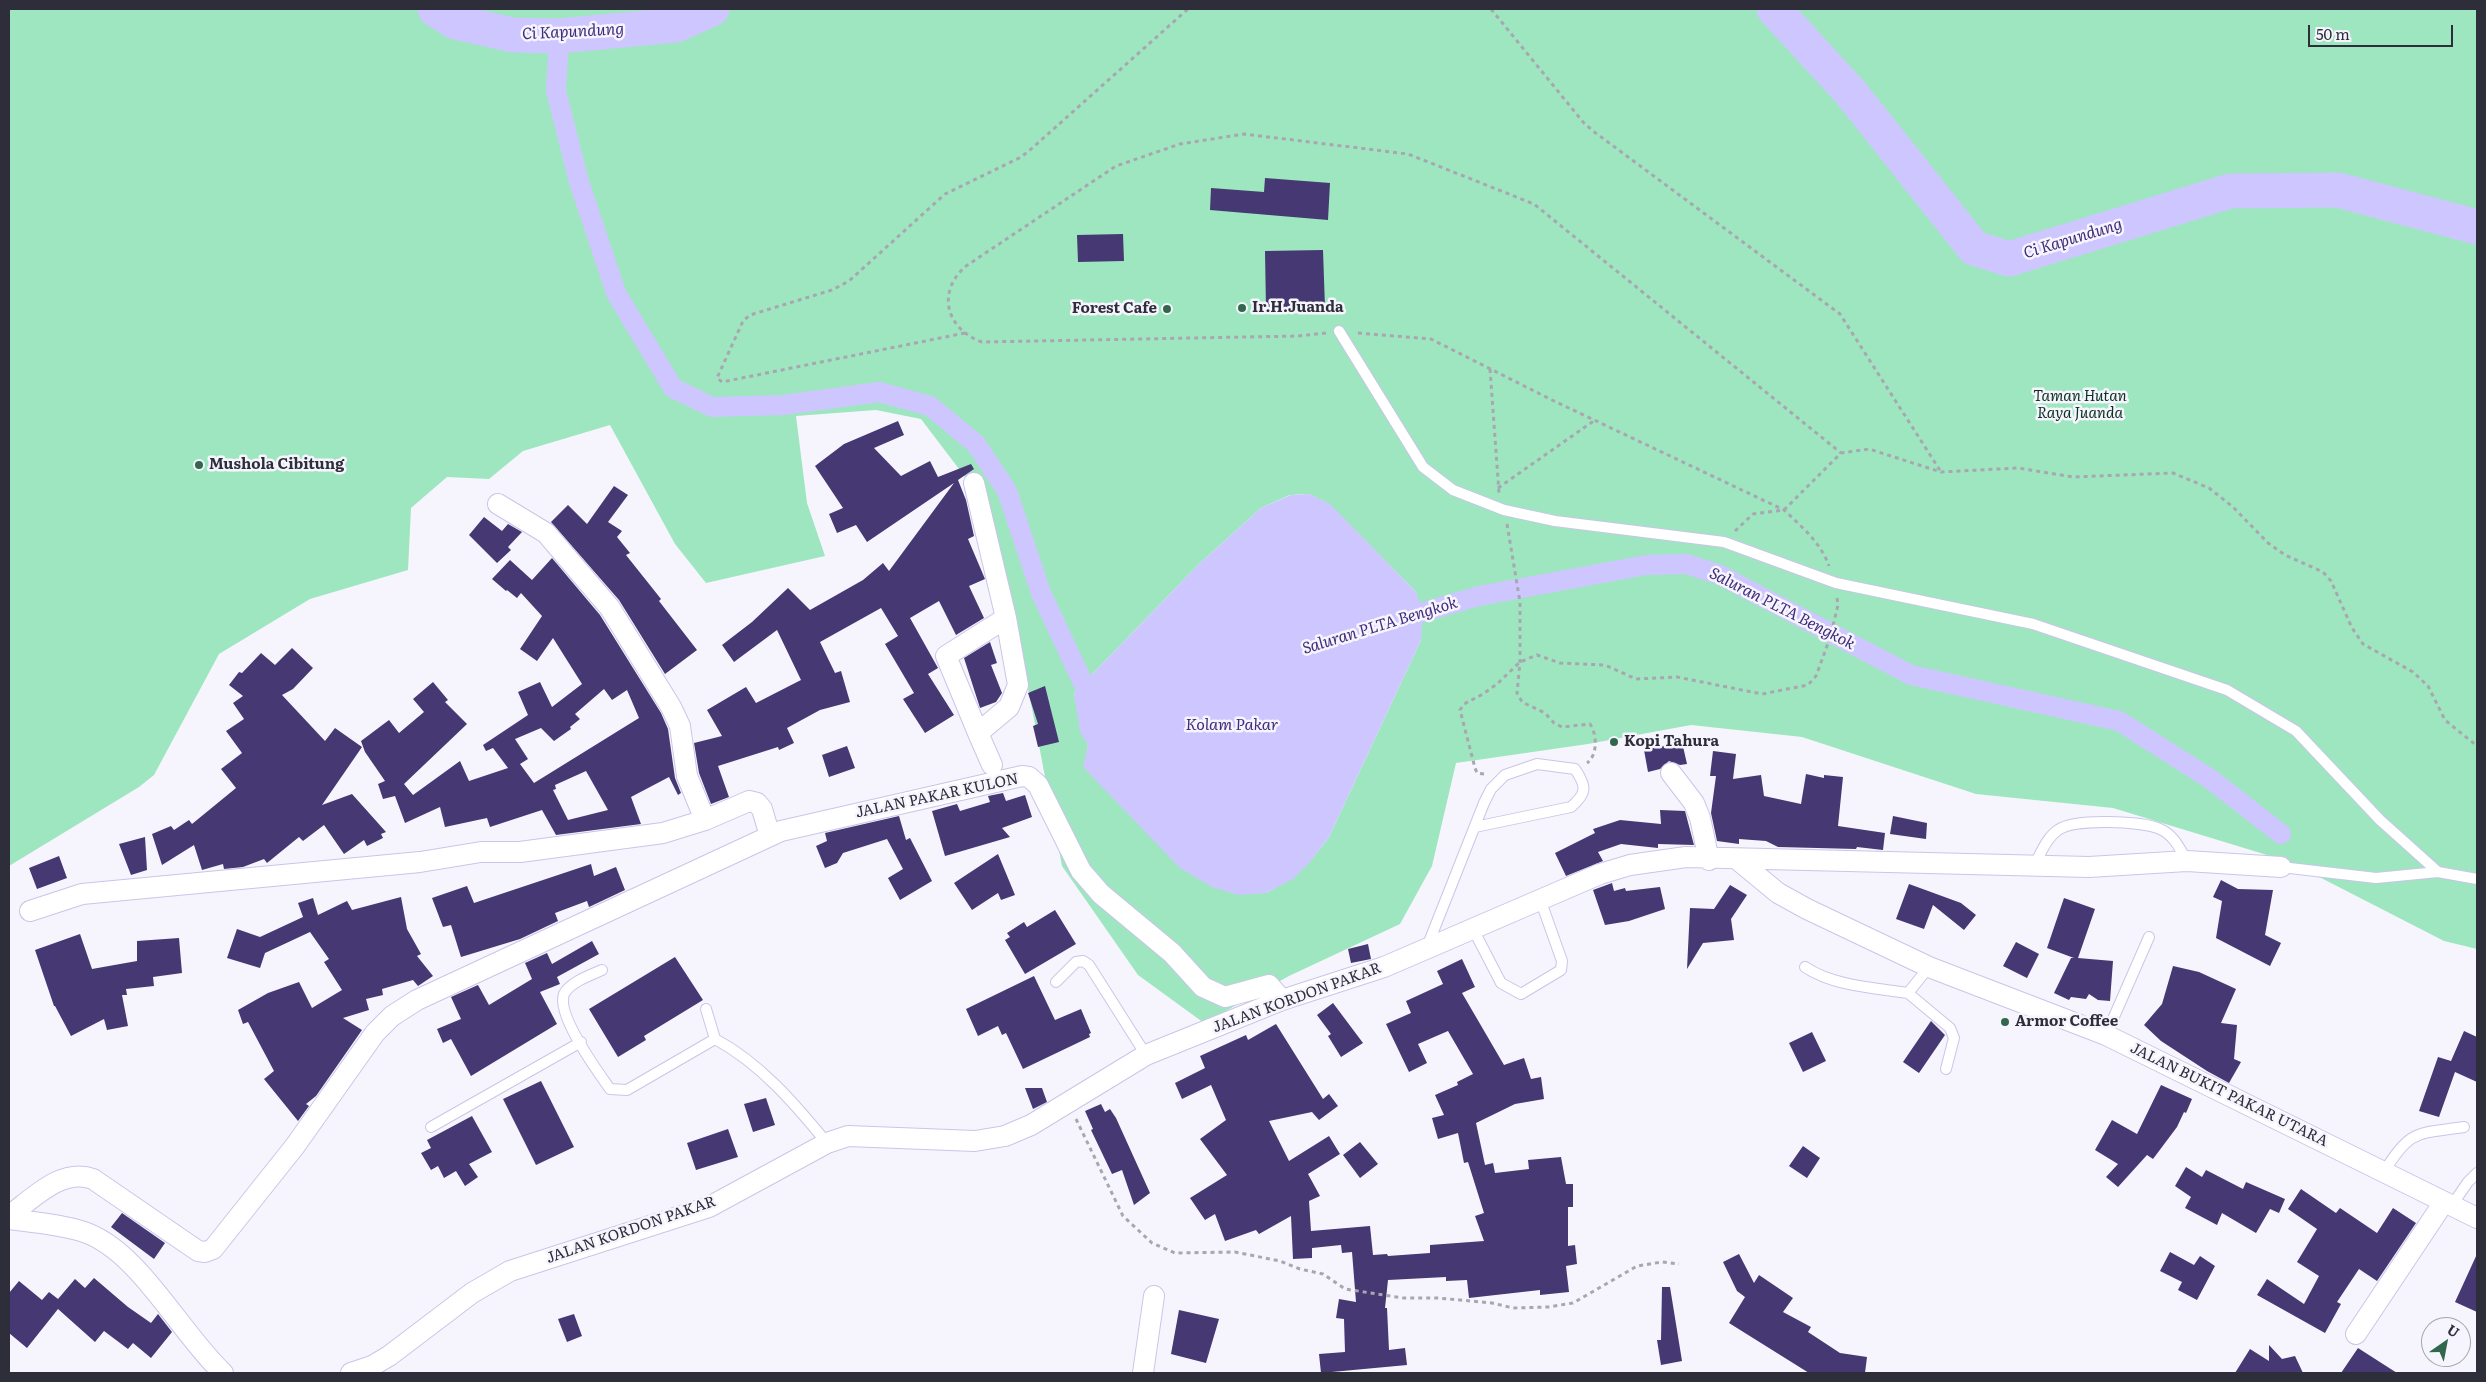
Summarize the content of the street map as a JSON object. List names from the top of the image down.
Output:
{
  "streets": {
    "street": ["JALAN PAKAR KULON", "JALAN KORDON PAKAR", "JALAN BUKIT PAKAR UTARA"]
  },
  "crossings": [
    ["JALAN PAKAR KULON", "JALAN KORDON PAKAR"],
    ["JALAN KORDON PAKAR", "JALAN BUKIT PAKAR UTARA"]
  ],
  "water": ["Ci Kapundung", "Saluran PLTA Bengkok", "Kolam Pakar"],
  "parks": ["Taman Hutan Raya Juanda"],
  "places": [
    "Ir.H.Juanda",
    "Forest Cafe",
    "Mushola Cibitung",
    "Kopi Tahura",
    "Armor Coffee"
  ],
  "scale_bar": "50 m",
  "north": "top right"
}
